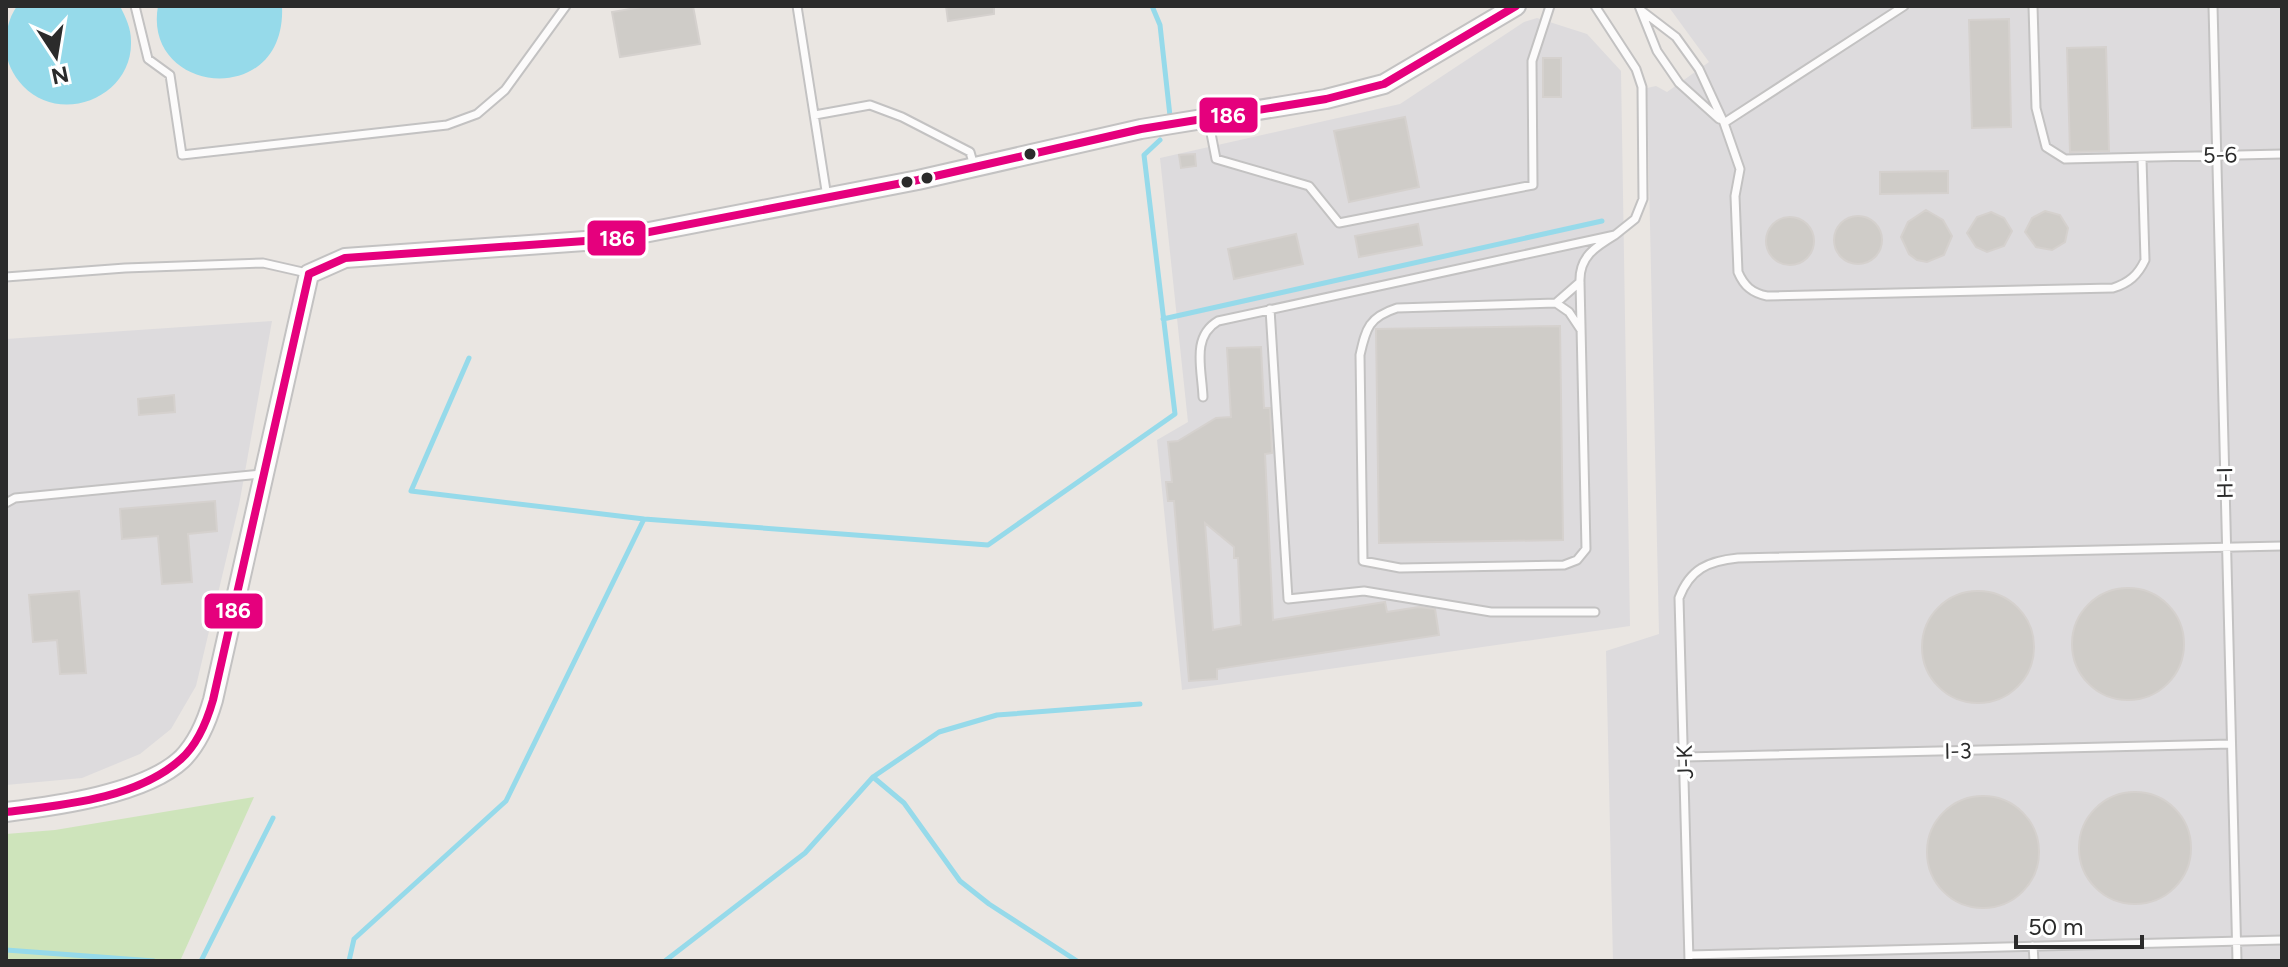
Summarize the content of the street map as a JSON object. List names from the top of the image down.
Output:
{
  "streets": {
    "lane": [
      "5-6",
      "H-I",
      "I-3",
      "J-K"
    ]
  },
  "crossings": [
    ["5-6", "H-I"],
    ["H-I", "I-3"],
    ["H-I", "J-K"],
    ["I-3", "J-K"]
  ],
  "lines": ["transit line 186"],
  "scale_bar": "50 m",
  "north": "bottom"
}
